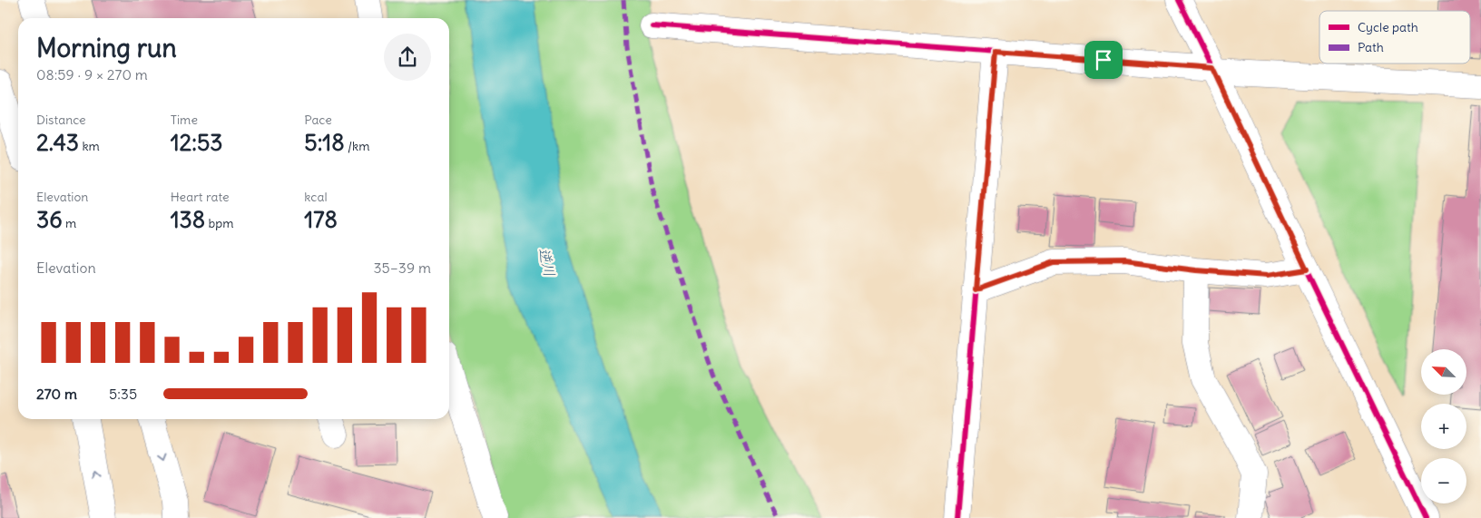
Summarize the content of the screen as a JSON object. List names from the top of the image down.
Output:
{
  "water": ["逆川"],
  "legend": ["Cycle path", "Path"],
  "north": "top left",
  "page": {
    "heading": ["Morning run", "08:59 · 9 × 270 m"],
    "stats": [
      ["Distance", "2.43 km"],
      ["Time", "12:53"],
      ["Pace", "5:18 /km"],
      ["Elevation", "36 m"],
      ["Heart rate", "138 bpm"],
      ["kcal", "178"]
    ],
    "chart": ["Elevation", "35–39 m"],
    "map_buttons": ["+", "−"],
    "list": [
      {
        "name": "270 m",
        "note": "5:35"
      }
    ]
  }
}
